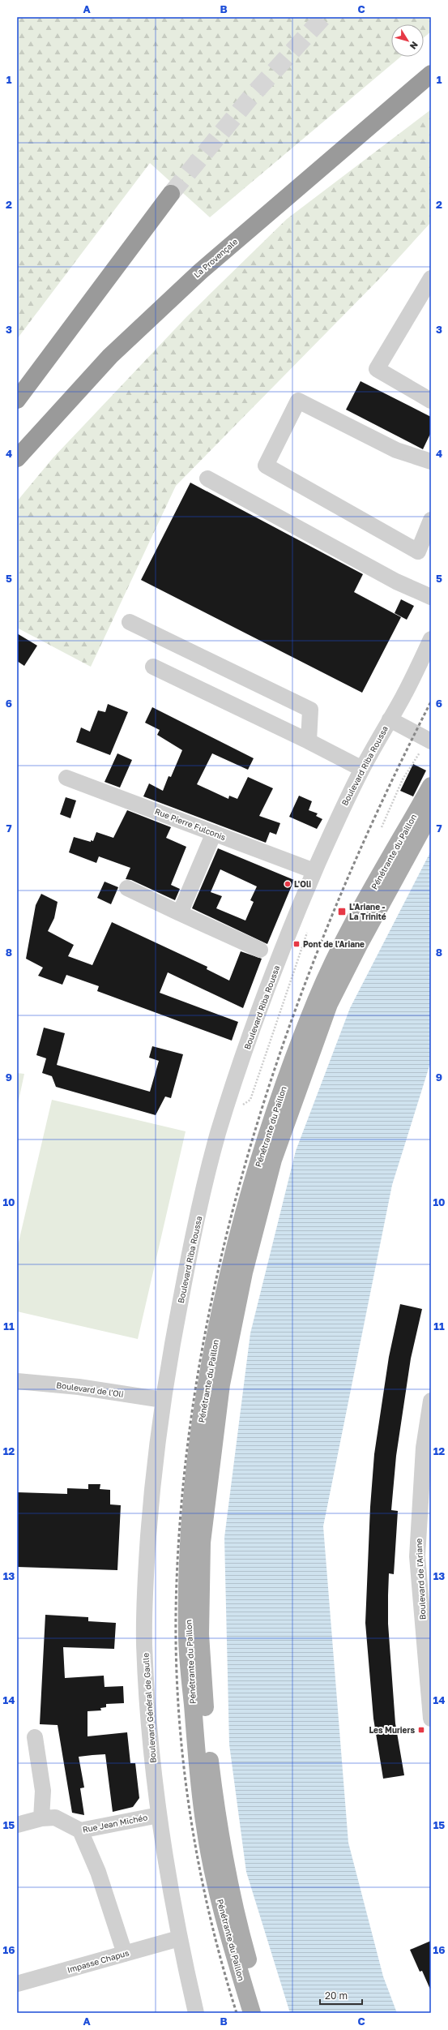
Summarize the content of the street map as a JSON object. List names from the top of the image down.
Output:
{
  "streets": {
    "highway": ["La Provençale"],
    "main road": ["Pénétrante du Paillon"],
    "street": [
      "Boulevard Riba Roussa",
      "Rue Pierre Fulconis",
      "Boulevard de l'Oli",
      "Boulevard de l'Ariane",
      "Boulevard Général de Gaulle",
      "Rue Jean Michéo",
      "Impasse Chapus"
    ]
  },
  "crossings": [
    ["Boulevard Riba Roussa", "Rue Pierre Fulconis"],
    ["Boulevard Riba Roussa", "Boulevard de l'Oli"],
    ["Boulevard Riba Roussa", "Boulevard Général de Gaulle"],
    ["Boulevard de l'Oli", "Boulevard Général de Gaulle"],
    ["Boulevard Général de Gaulle", "Rue Jean Michéo"],
    ["Boulevard Général de Gaulle", "Impasse Chapus"]
  ],
  "places": {
    "other": ["L'Oli"],
    "transit": ["L'Ariane - La Trinité", "Pont de l'Ariane", "Les Muriers"]
  },
  "scale_bar": "20 m",
  "north": "bottom right",
  "grid": {
    "columns": ["A", "B", "C"],
    "rows": [
      "1",
      "2",
      "3",
      "4",
      "5",
      "6",
      "7",
      "8",
      "9",
      "10",
      "11",
      "12",
      "13",
      "14",
      "15",
      "16"
    ]
  }
}
